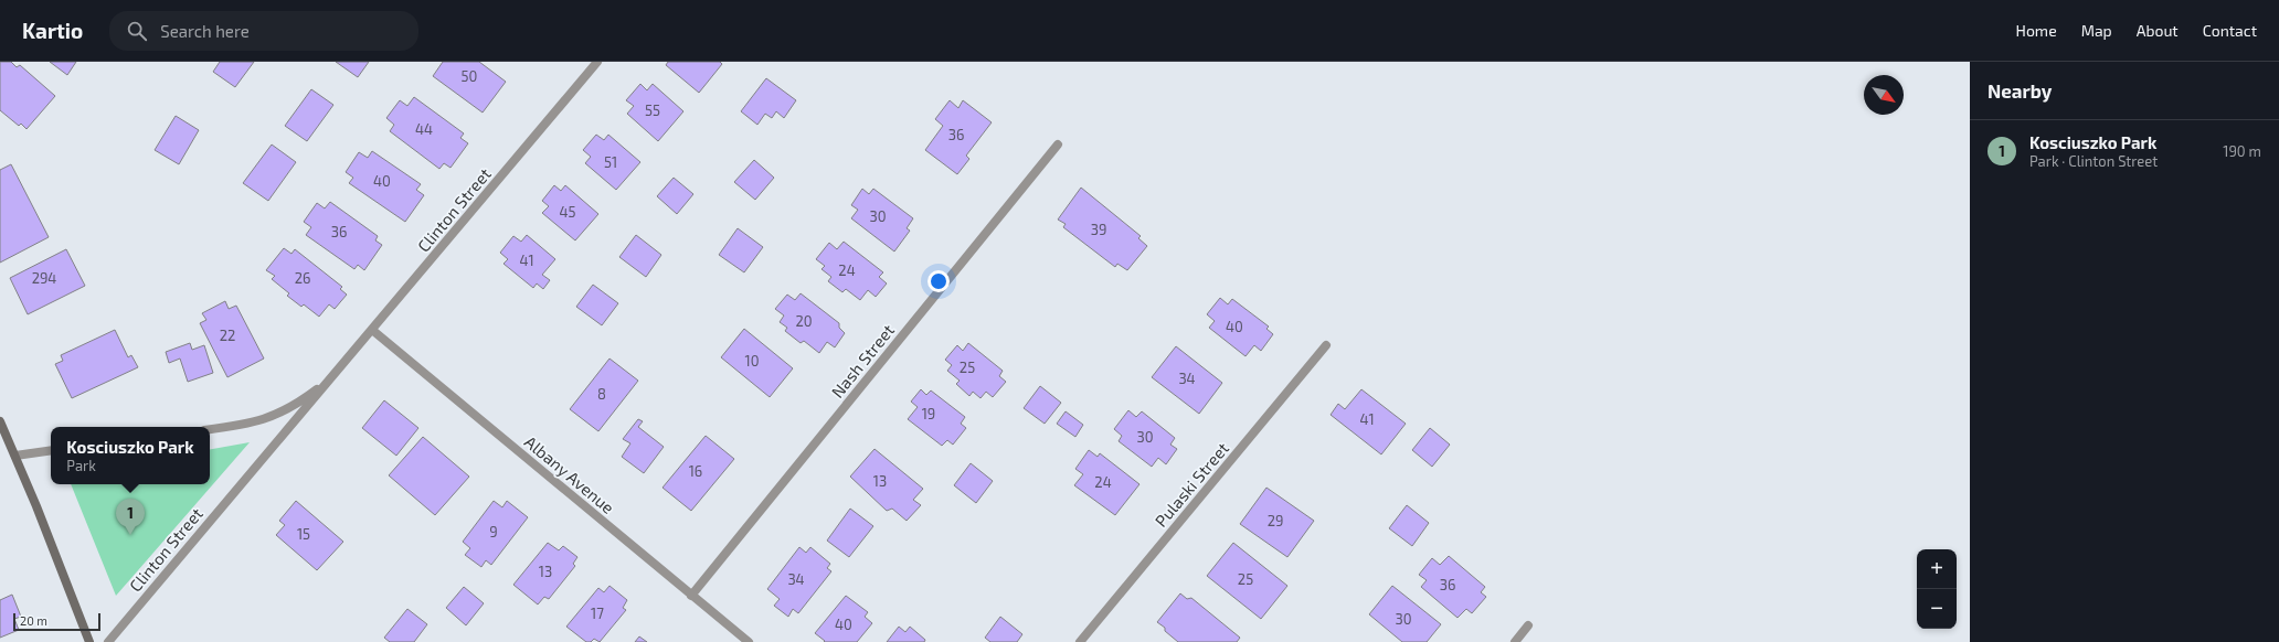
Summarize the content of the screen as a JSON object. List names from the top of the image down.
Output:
{
  "streets": {
    "street": [
      "Clinton Street",
      "Nash Street",
      "Albany Avenue",
      "Pulaski Street"
    ]
  },
  "crossings": [
    ["Clinton Street", "Albany Avenue"],
    ["Nash Street", "Albany Avenue"]
  ],
  "house_numbers": [
    "50",
    "55",
    "44",
    "36",
    "51",
    "40",
    "45",
    "30",
    "39",
    "36",
    "41",
    "24",
    "294",
    "26",
    "20",
    "40",
    "22",
    "10",
    "25",
    "34",
    "8",
    "19",
    "41",
    "30",
    "16",
    "13",
    "24",
    "29",
    "9",
    "15",
    "13",
    "34",
    "25",
    "36",
    "17",
    "30",
    "40"
  ],
  "scale_bar": "20 m",
  "north": "bottom right",
  "page": {
    "header": "Kartio",
    "search": "Search here",
    "nav": [
      "Home",
      "Map",
      "About",
      "Contact"
    ],
    "heading": "Nearby",
    "list": [
      {
        "mark": "1",
        "name": "Kosciuszko Park",
        "note": "Park · Clinton Street",
        "value": "190 m"
      }
    ],
    "popup": ["Kosciuszko Park", "Park"],
    "pins": "1",
    "map_buttons": ["+", "−"],
    "scale": "20 m"
  }
}
